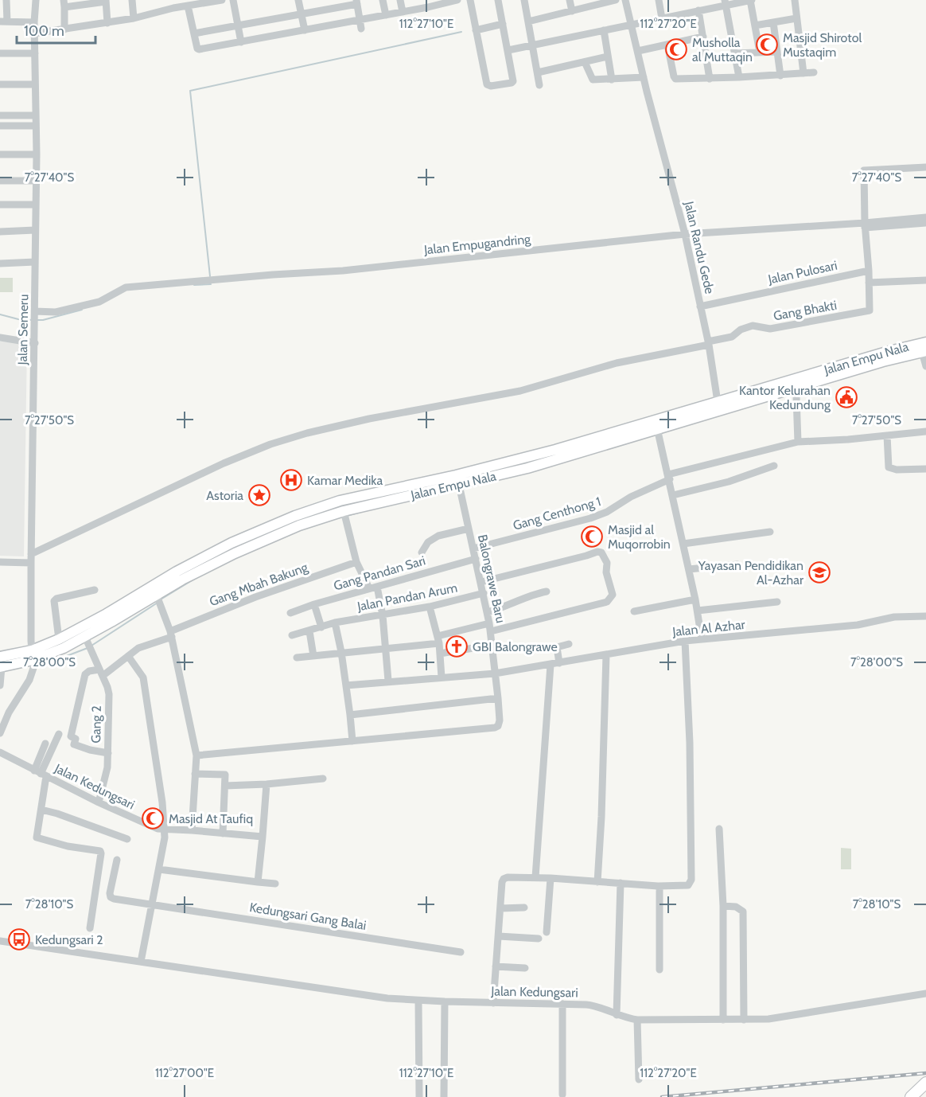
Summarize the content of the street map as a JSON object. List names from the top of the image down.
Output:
{
  "streets": {
    "main road": ["Jalan Empu Nala"],
    "street": [
      "Jalan Empugandring",
      "Jalan Randu Gede",
      "Jalan Pulosari",
      "Gang Bhakti",
      "Jalan Semeru",
      "Gang Centhong 1",
      "Gang Pandan Sari",
      "Balongrawe Baru",
      "Gang Mbah Bakung",
      "Jalan Pandan Arum",
      "Jalan Al Azhar",
      "Gang 2",
      "Jalan Kedungsari",
      "Kedungsari Gang Balai"
    ]
  },
  "crossings": [
    ["Jalan Empugandring", "Jalan Randu Gede"],
    ["Jalan Empugandring", "Jalan Semeru"],
    ["Jalan Randu Gede", "Jalan Pulosari"],
    ["Jalan Randu Gede", "Gang Bhakti"],
    ["Jalan Randu Gede", "Jalan Empu Nala"],
    ["Jalan Pulosari", "Gang Bhakti"],
    ["Jalan Semeru", "Jalan Empu Nala"],
    ["Jalan Empu Nala", "Balongrawe Baru"],
    ["Jalan Empu Nala", "Gang 2"],
    ["Gang Centhong 1", "Balongrawe Baru"],
    ["Gang Pandan Sari", "Balongrawe Baru"],
    ["Balongrawe Baru", "Jalan Pandan Arum"],
    ["Balongrawe Baru", "Jalan Al Azhar"],
    ["Gang Mbah Bakung", "Gang 2"],
    ["Gang 2", "Jalan Kedungsari"]
  ],
  "places": {
    "mosque": [
      "Masjid Shirotol Mustaqim",
      "Musholla al Muttaqin",
      "Masjid al Muqorrobin",
      "Masjid At Taufiq"
    ],
    "public building": ["Kantor Kelurahan Kedundung"],
    "hospital": ["Kamar Medika"],
    "place": ["Astoria"],
    "school or university": ["Yayasan Pendidikan Al-Azhar"],
    "church": ["GBI Balongrawe"],
    "bus stop": ["Kedungsari 2"]
  },
  "scale_bar": "100 m",
  "coordinates": [
    "112°27'10\"E",
    "112°27'20\"E",
    "7°27'40\"S",
    "7°27'50\"S",
    "7°28'00\"S",
    "7°28'10\"S",
    "112°27'00\"E"
  ]
}
